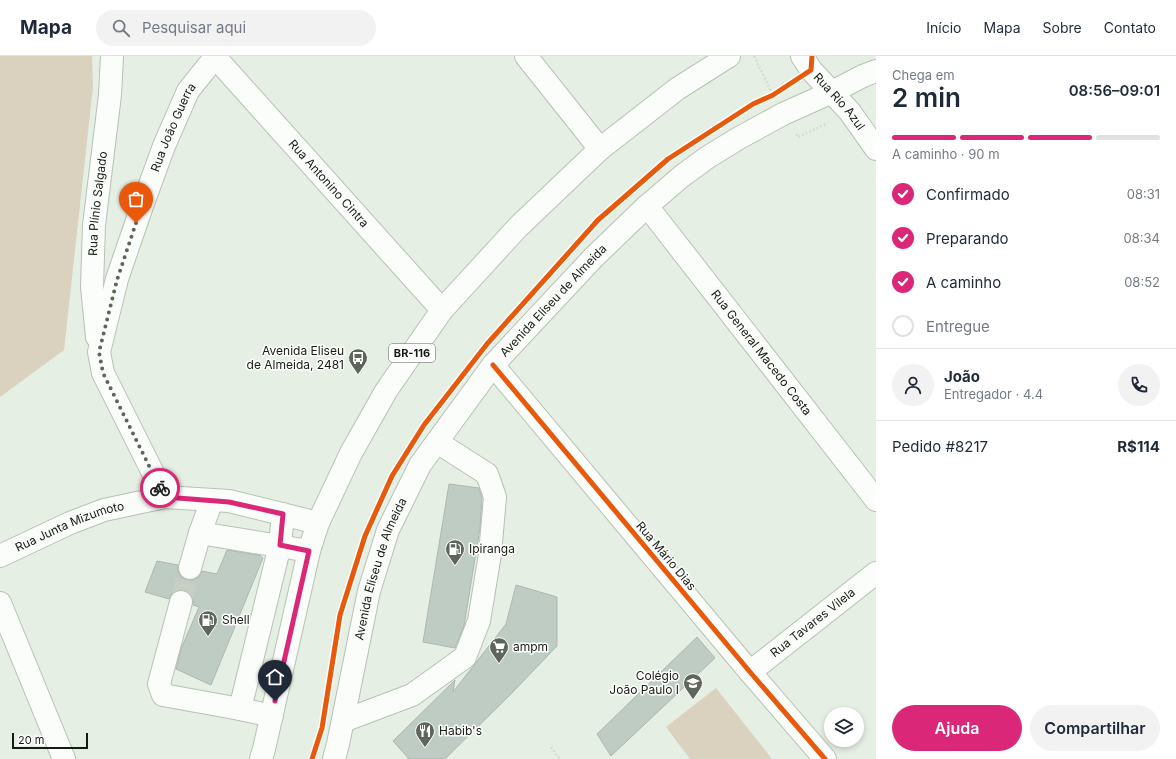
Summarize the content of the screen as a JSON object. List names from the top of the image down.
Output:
{
  "streets": {
    "street": [
      "Rua Rio Azul",
      "Rua João Guerra",
      "Rua Antonino Cintra",
      "Rua Plínio Salgado",
      "Avenida Eliseu de Almeida",
      "BR-116",
      "Rua General Macedo Costa",
      "Rua Junta Mizumoto",
      "Rua Mário Dias",
      "Rua Tavares Vilela"
    ]
  },
  "crossings": [
    ["Rua Rio Azul", "Avenida Eliseu de Almeida"],
    ["Rua João Guerra", "Rua Antonino Cintra"],
    ["Rua João Guerra", "Rua Plínio Salgado"],
    ["Rua João Guerra", "Rua Junta Mizumoto"],
    ["Rua Antonino Cintra", "BR-116"],
    ["Avenida Eliseu de Almeida", "Rua General Macedo Costa"],
    ["Avenida Eliseu de Almeida", "Rua Mário Dias"],
    ["BR-116", "Rua Junta Mizumoto"],
    ["Rua Mário Dias", "Rua Tavares Vilela"]
  ],
  "places": {
    "bus stop": ["Avenida Eliseu de Almeida, 2481"],
    "fuel station": ["Ipiranga", "Shell"],
    "supermarket": ["ampm"],
    "school or university": ["Colégio João Paulo I"],
    "restaurant": ["Habib's"]
  },
  "scale_bar": "20 m",
  "page": {
    "header": "Mapa",
    "search": "Pesquisar aqui",
    "nav": [
      "Início",
      "Mapa",
      "Sobre",
      "Contato"
    ],
    "heading": ["2 min", "Chega em", "08:56–09:01"],
    "panel": [
      "João",
      "Entregador · 4.4",
      "Pedido #8217",
      "R$114"
    ],
    "bar": "A caminho · 90 m",
    "list": [
      ["Confirmado", "08:31"],
      ["Preparando", "08:34"],
      ["A caminho", "08:52"],
      "Entregue"
    ],
    "buttons": ["Ajuda", "Compartilhar"],
    "scale": "20 m"
  }
}
